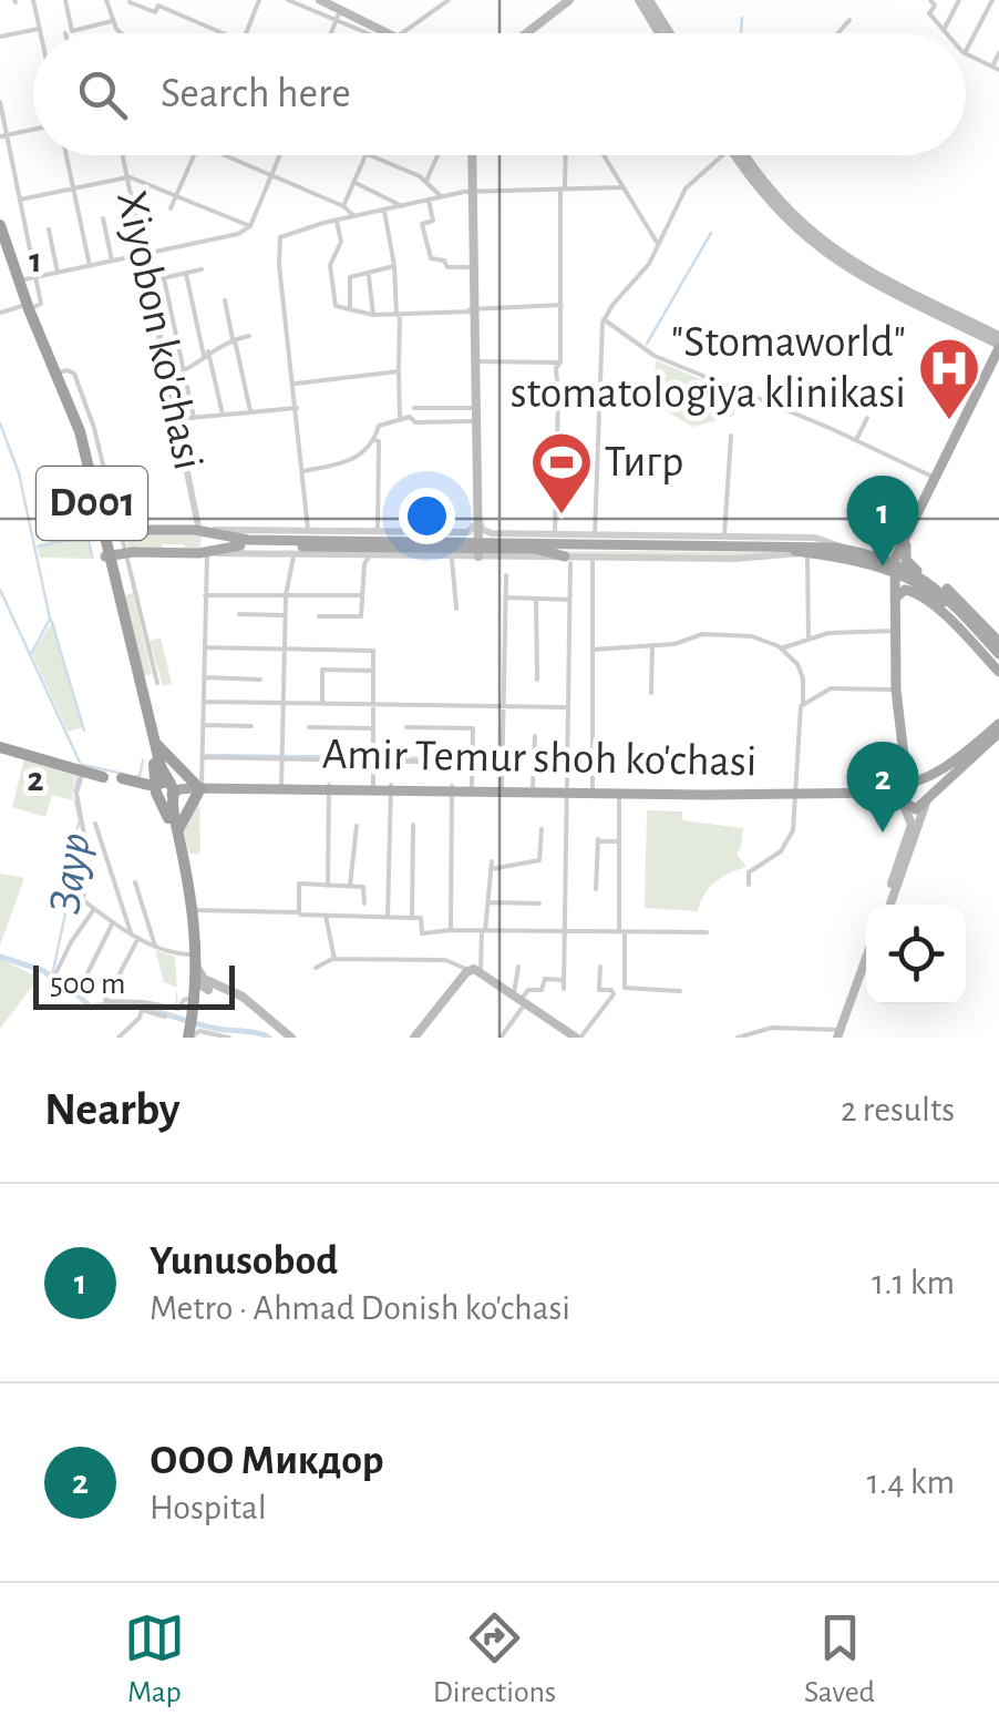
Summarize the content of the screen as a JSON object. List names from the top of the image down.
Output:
{
  "streets": {
    "highway": ["D001"],
    "main road": ["Amir Temur shoh ko'chasi"],
    "street": ["Xiyobon ko'chasi"]
  },
  "crossings": [
    ["D001", "Amir Temur shoh ko'chasi"]
  ],
  "water": ["Заур"],
  "places": {
    "hospital": ["\"Stomaworld\" stomatologiya klinikasi"],
    "sports": ["Тигр"]
  },
  "scale_bar": "500 m",
  "page": {
    "search": "Search here",
    "pins": ["1", "2"],
    "scale": "500 m",
    "heading": ["Nearby", "2 results"],
    "list": [
      {
        "mark": "1",
        "name": "Yunusobod",
        "note": "Metro · Ahmad Donish ko'chasi",
        "value": "1.1 km"
      },
      {
        "mark": "2",
        "name": "ООО Микдор",
        "note": "Hospital",
        "value": "1.4 km"
      }
    ],
    "nav": ["Map", "Directions", "Saved"]
  },
  "grid": {
    "rows": ["1", "2"]
  }
}
